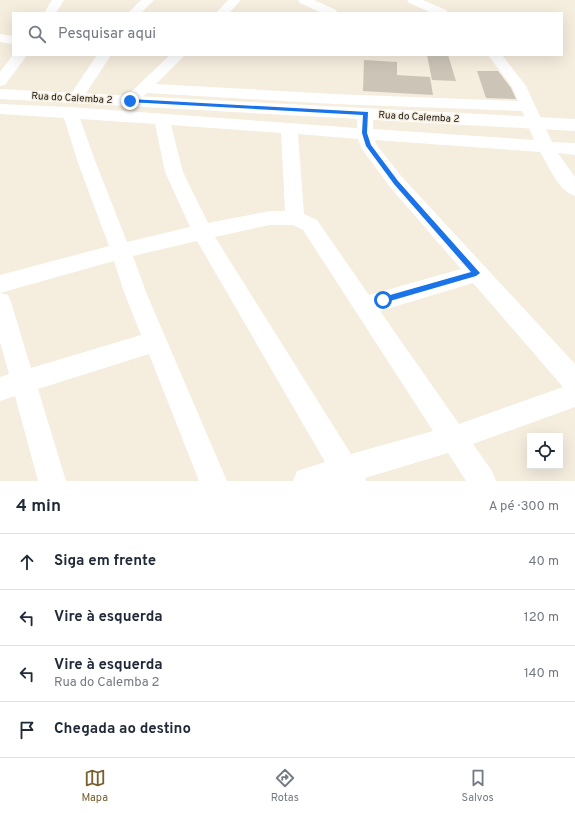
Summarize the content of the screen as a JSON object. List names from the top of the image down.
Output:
{
  "streets": {
    "main road": ["Rua do Calemba 2"]
  },
  "page": {
    "search": "Pesquisar aqui",
    "heading": ["4 min", "A pé · 300 m"],
    "list": [
      ["Siga em frente", "40 m"],
      ["Vire à esquerda", "120 m"],
      ["Vire à esquerda", "Rua do Calemba 2", "140 m"],
      "Chegada ao destino"
    ],
    "nav": ["Mapa", "Rotas", "Salvos"]
  }
}
